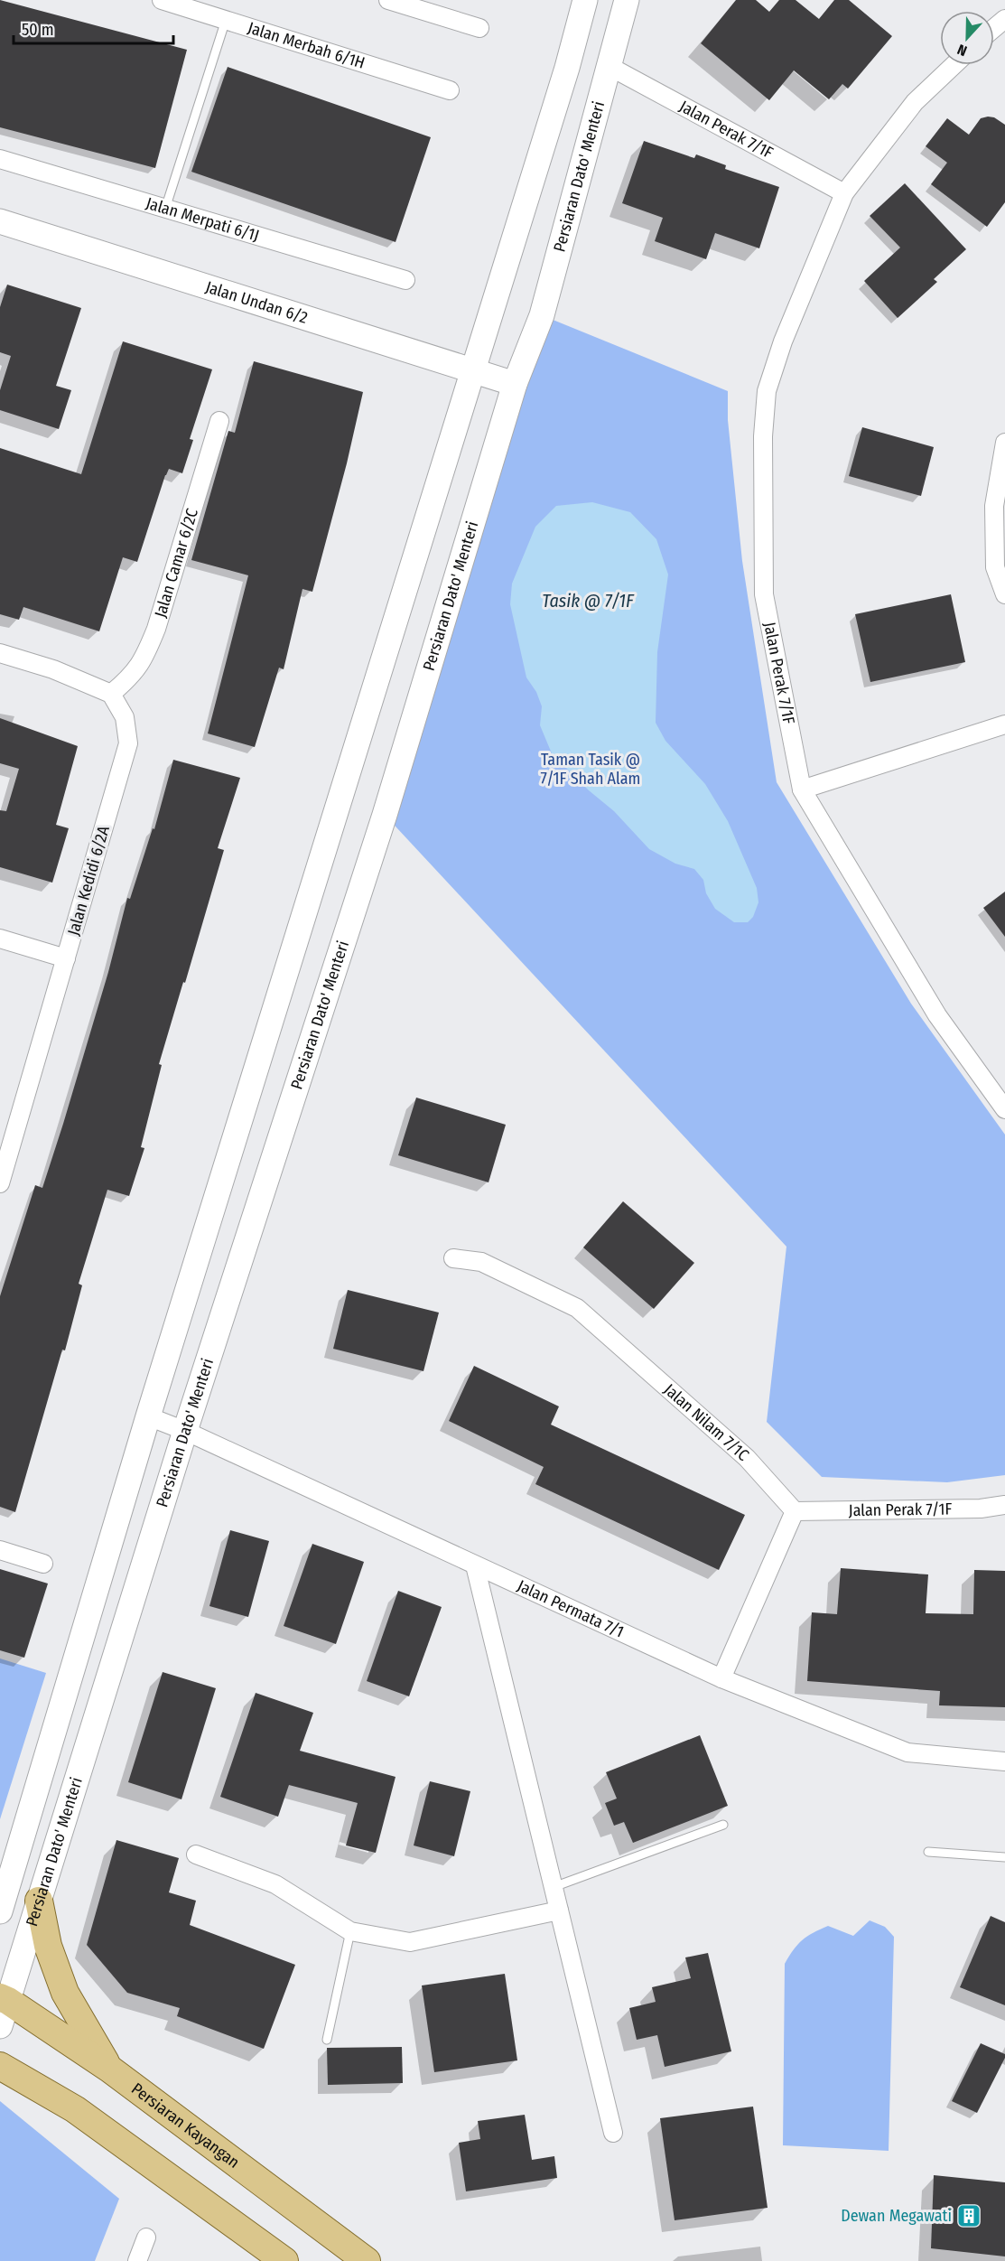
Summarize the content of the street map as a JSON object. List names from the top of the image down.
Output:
{
  "streets": {
    "main road": ["Persiaran Dato' Menteri", "Jalan Undan 6/2", "Persiaran Kayangan"],
    "street": [
      "Jalan Merbah 6/1H",
      "Jalan Perak 7/1F",
      "Jalan Merpati 6/1J",
      "Jalan Camar 6/2C",
      "Jalan Kedidi 6/2A",
      "Jalan Nilam 7/1C",
      "Jalan Permata 7/1"
    ]
  },
  "crossings": [
    ["Jalan Perak 7/1F", "Persiaran Dato' Menteri"],
    ["Jalan Perak 7/1F", "Jalan Nilam 7/1C"],
    ["Persiaran Dato' Menteri", "Jalan Undan 6/2"],
    ["Persiaran Dato' Menteri", "Jalan Permata 7/1"],
    ["Persiaran Dato' Menteri", "Persiaran Kayangan"],
    ["Jalan Camar 6/2C", "Jalan Kedidi 6/2A"]
  ],
  "water": ["Tasik @ 7/1F"],
  "parks": ["Taman Tasik @ 7/1F Shah Alam"],
  "places": {
    "building": ["Dewan Megawati"]
  },
  "scale_bar": "50 m",
  "north": "bottom"
}
